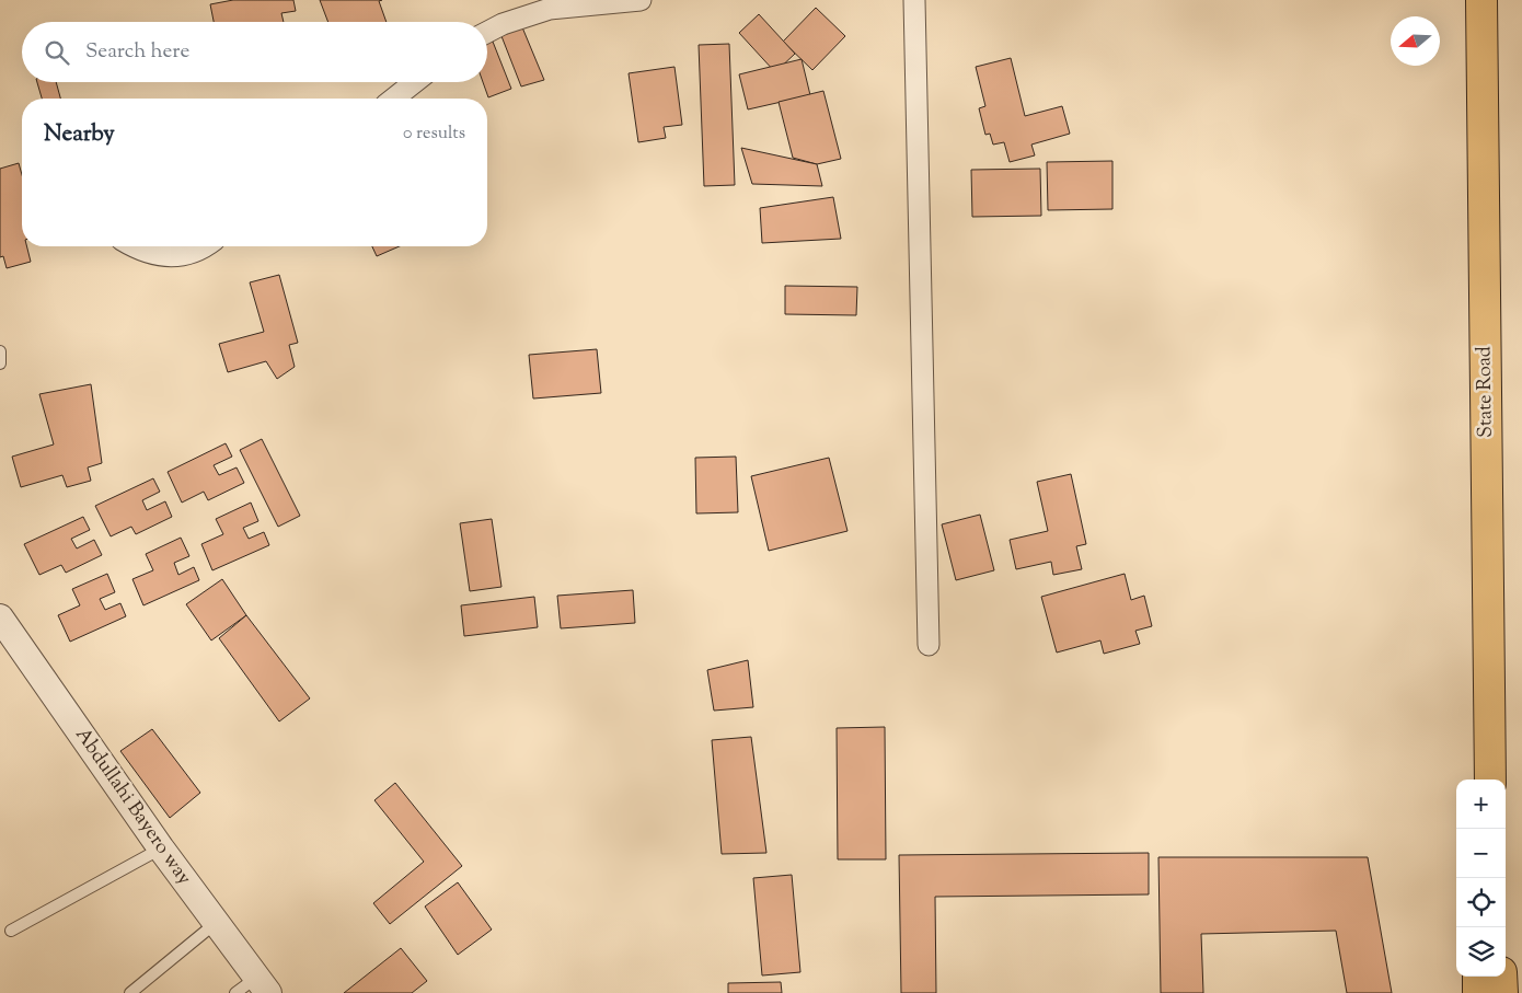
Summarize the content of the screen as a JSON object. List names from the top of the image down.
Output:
{
  "streets": {
    "main road": ["State Road"],
    "street": ["Abdullahi Bayero way"]
  },
  "north": "left",
  "page": {
    "search": "Search here",
    "heading": ["Nearby", "0 results"],
    "map_buttons": ["+", "−"]
  }
}
